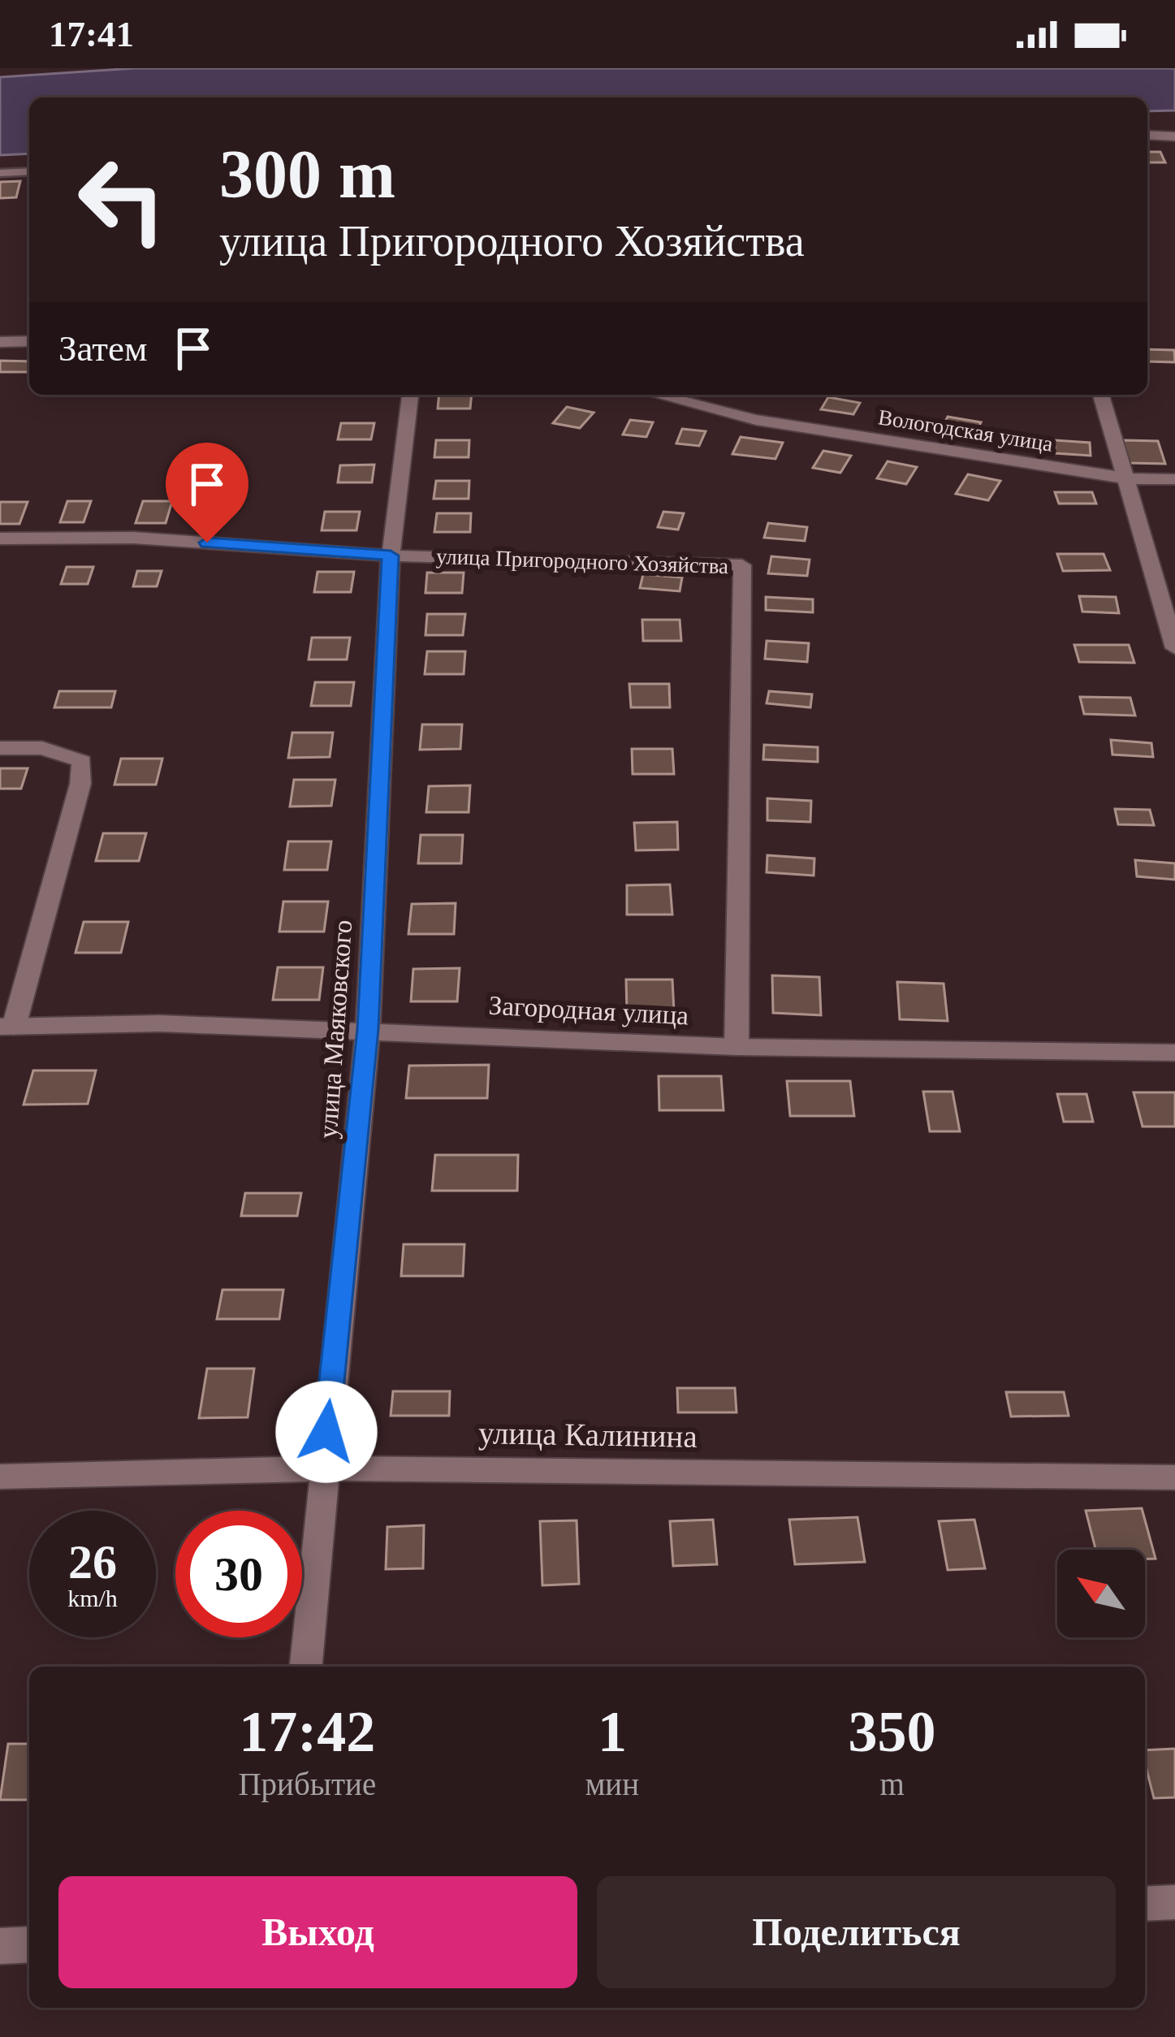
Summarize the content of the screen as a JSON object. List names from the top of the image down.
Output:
{
  "streets": {
    "street": [
      "Вологодская улица",
      "улица Пригородного Хозяйства",
      "Загородная улица",
      "улица Маяковского",
      "улица Калинина"
    ]
  },
  "crossings": [
    ["улица Пригородного Хозяйства", "Загородная улица"],
    ["улица Пригородного Хозяйства", "улица Маяковского"],
    ["Загородная улица", "улица Маяковского"],
    ["улица Маяковского", "улица Калинина"]
  ],
  "north": "top left",
  "page": {
    "status": "17:41",
    "turn": ["300 m", "улица Пригородного Хозяйства"],
    "then": "Затем",
    "speed": "26 km/h",
    "limit": "30",
    "eta": [
      "17:42",
      "Прибытие",
      "1",
      "мин",
      "350",
      "m"
    ],
    "buttons": ["Выход", "Поделиться"]
  }
}
